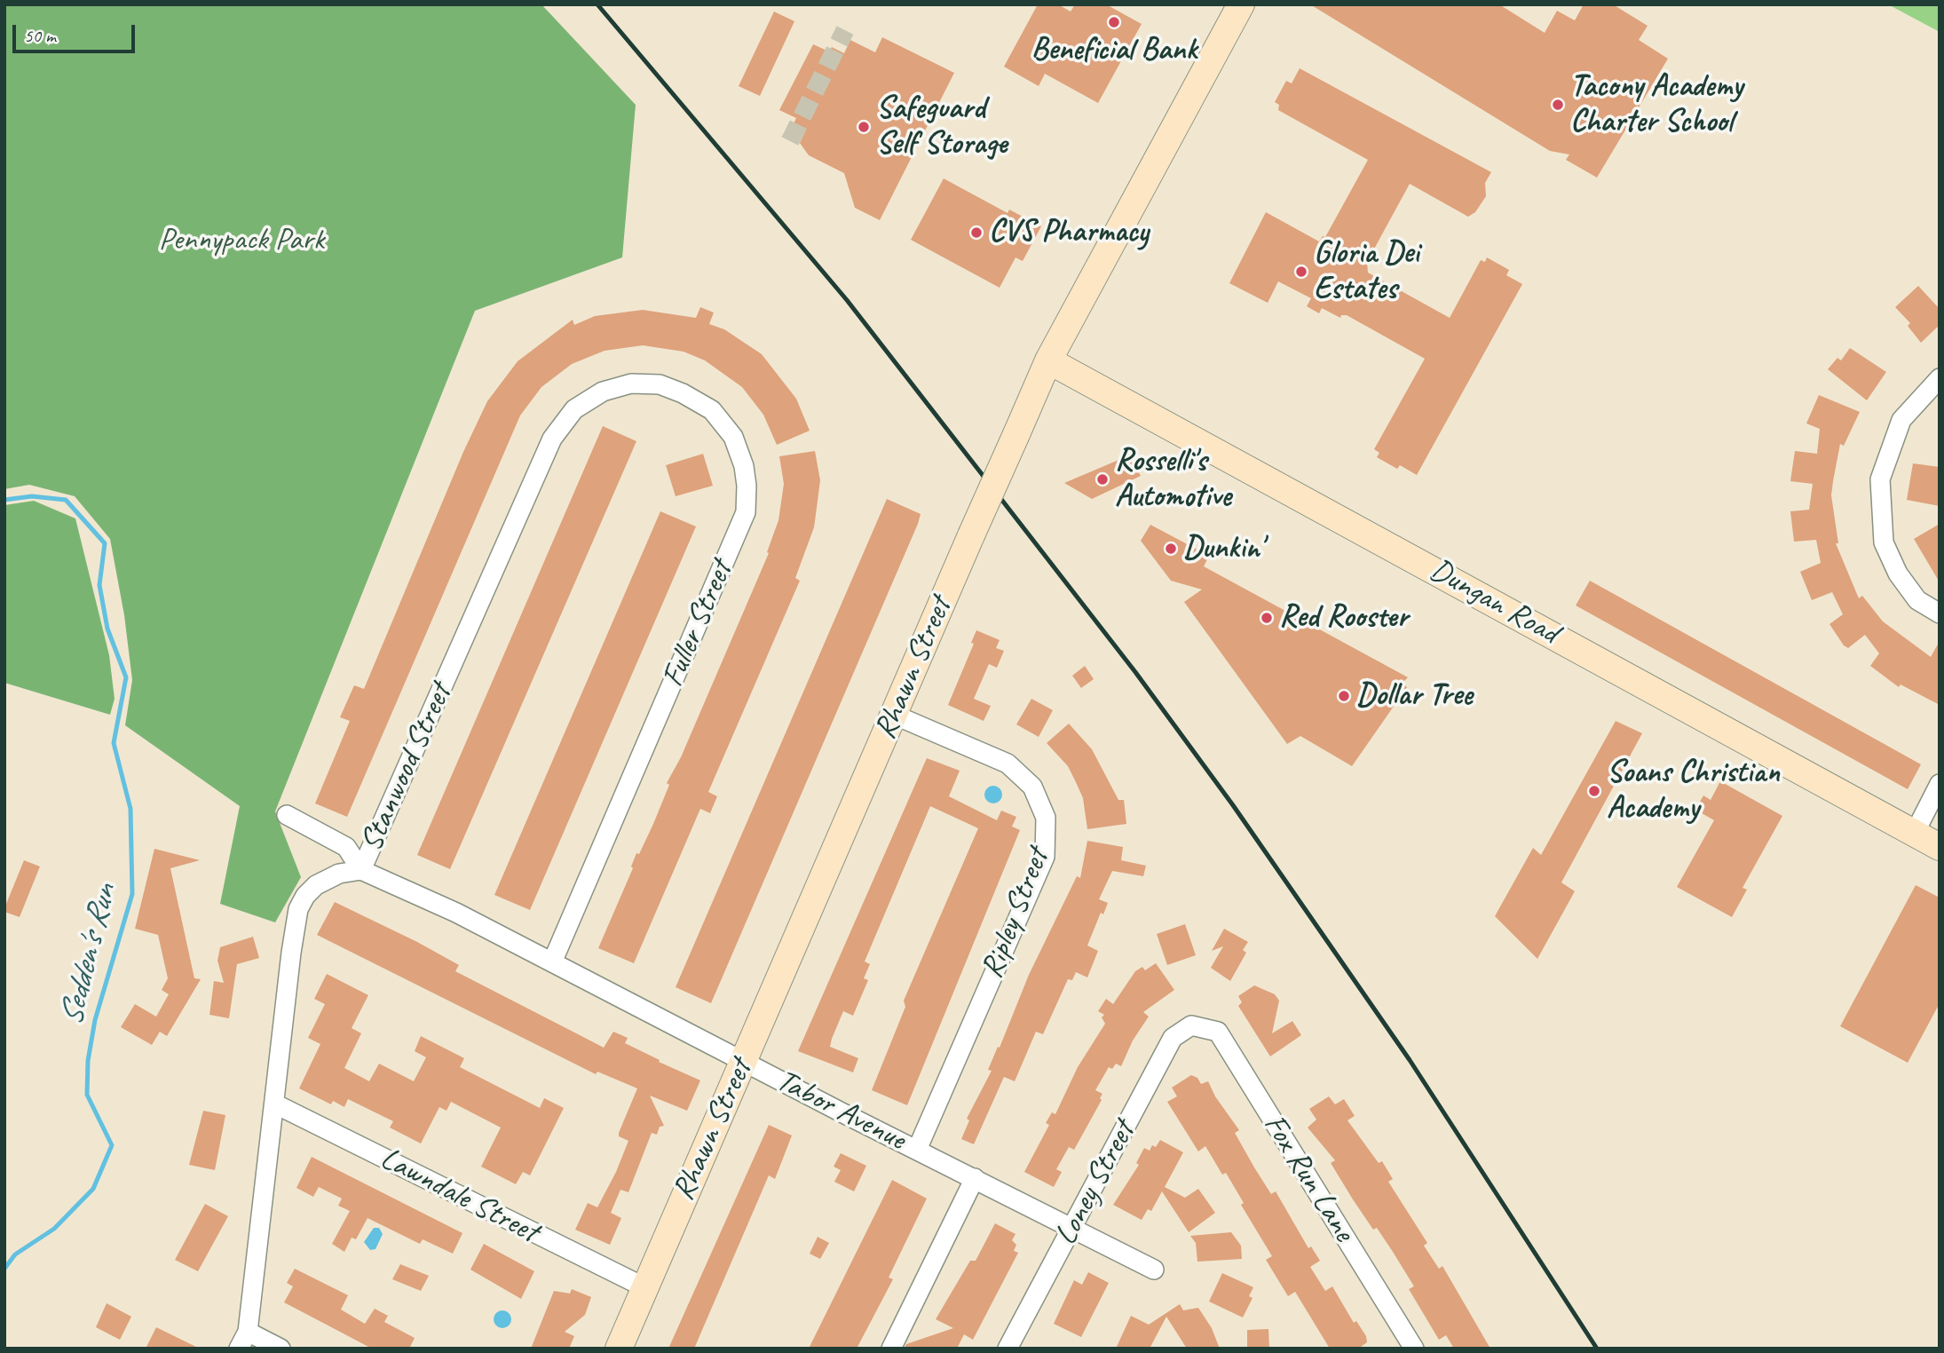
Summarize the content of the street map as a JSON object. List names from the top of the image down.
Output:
{
  "streets": {
    "main road": ["Dungan Road", "Rhawn Street"],
    "street": [
      "Fuller Street",
      "Stanwood Street",
      "Ripley Street",
      "Tabor Avenue",
      "Fox Run Lane",
      "Loney Street",
      "Lawndale Street"
    ]
  },
  "crossings": [
    ["Dungan Road", "Rhawn Street"],
    ["Fuller Street", "Stanwood Street"],
    ["Fuller Street", "Tabor Avenue"],
    ["Rhawn Street", "Ripley Street"],
    ["Rhawn Street", "Tabor Avenue"],
    ["Rhawn Street", "Lawndale Street"],
    ["Stanwood Street", "Tabor Avenue"],
    ["Stanwood Street", "Lawndale Street"],
    ["Ripley Street", "Tabor Avenue"],
    ["Tabor Avenue", "Loney Street"],
    ["Fox Run Lane", "Loney Street"]
  ],
  "water": ["Sedden's Run"],
  "parks": ["Pennypack Park"],
  "places": [
    "Beneficial Bank",
    "Tacony Academy Charter School",
    "Safeguard Self Storage",
    "CVS Pharmacy",
    "Gloria Dei Estates",
    "Rosselli's Automotive",
    "Dunkin'",
    "Red Rooster",
    "Dollar Tree",
    "Soans Christian Academy"
  ],
  "scale_bar": "50 m"
}
